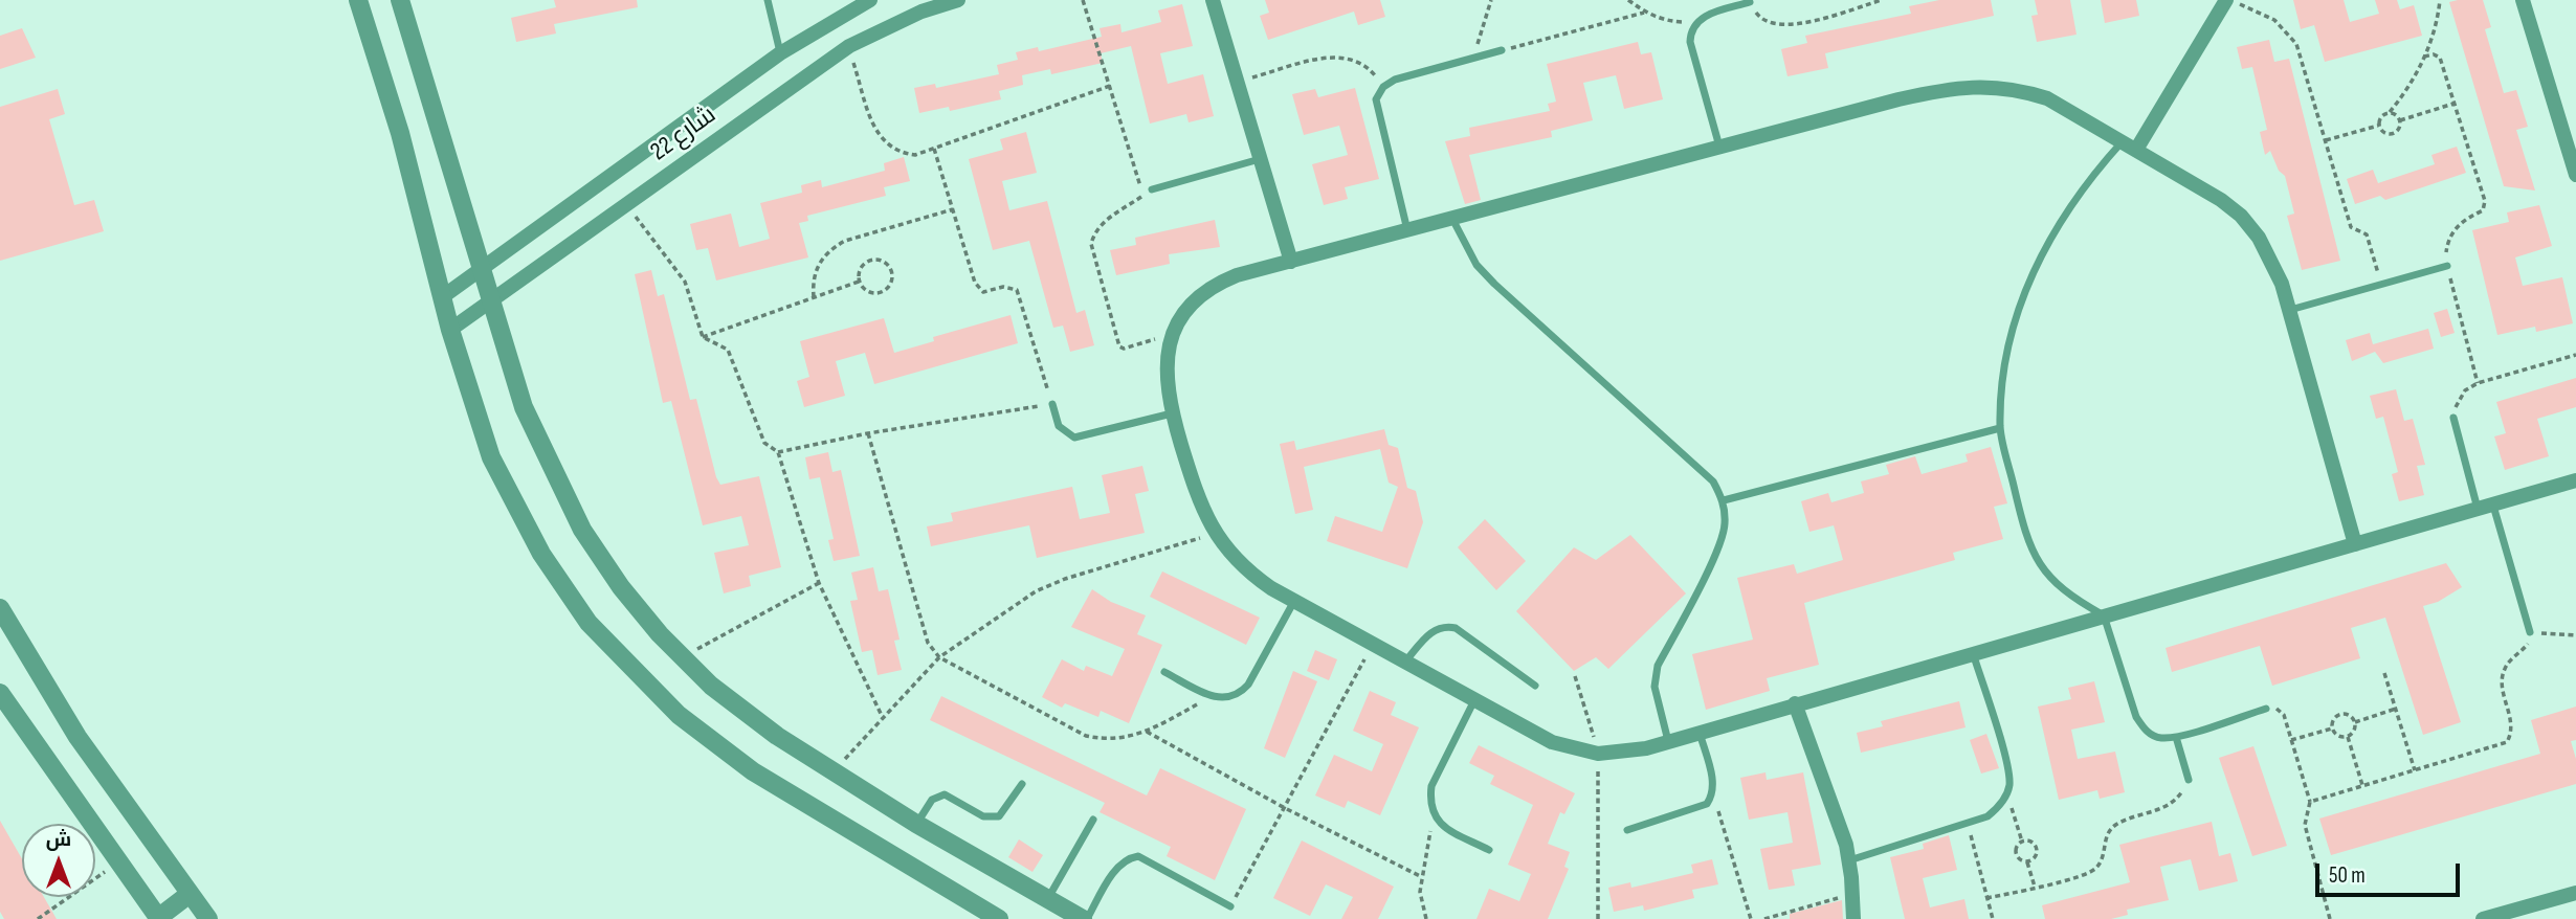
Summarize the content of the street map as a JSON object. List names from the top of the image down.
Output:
{
  "streets": {
    "street": ["شارع 22"]
  },
  "scale_bar": "50 m",
  "north": "top"
}
